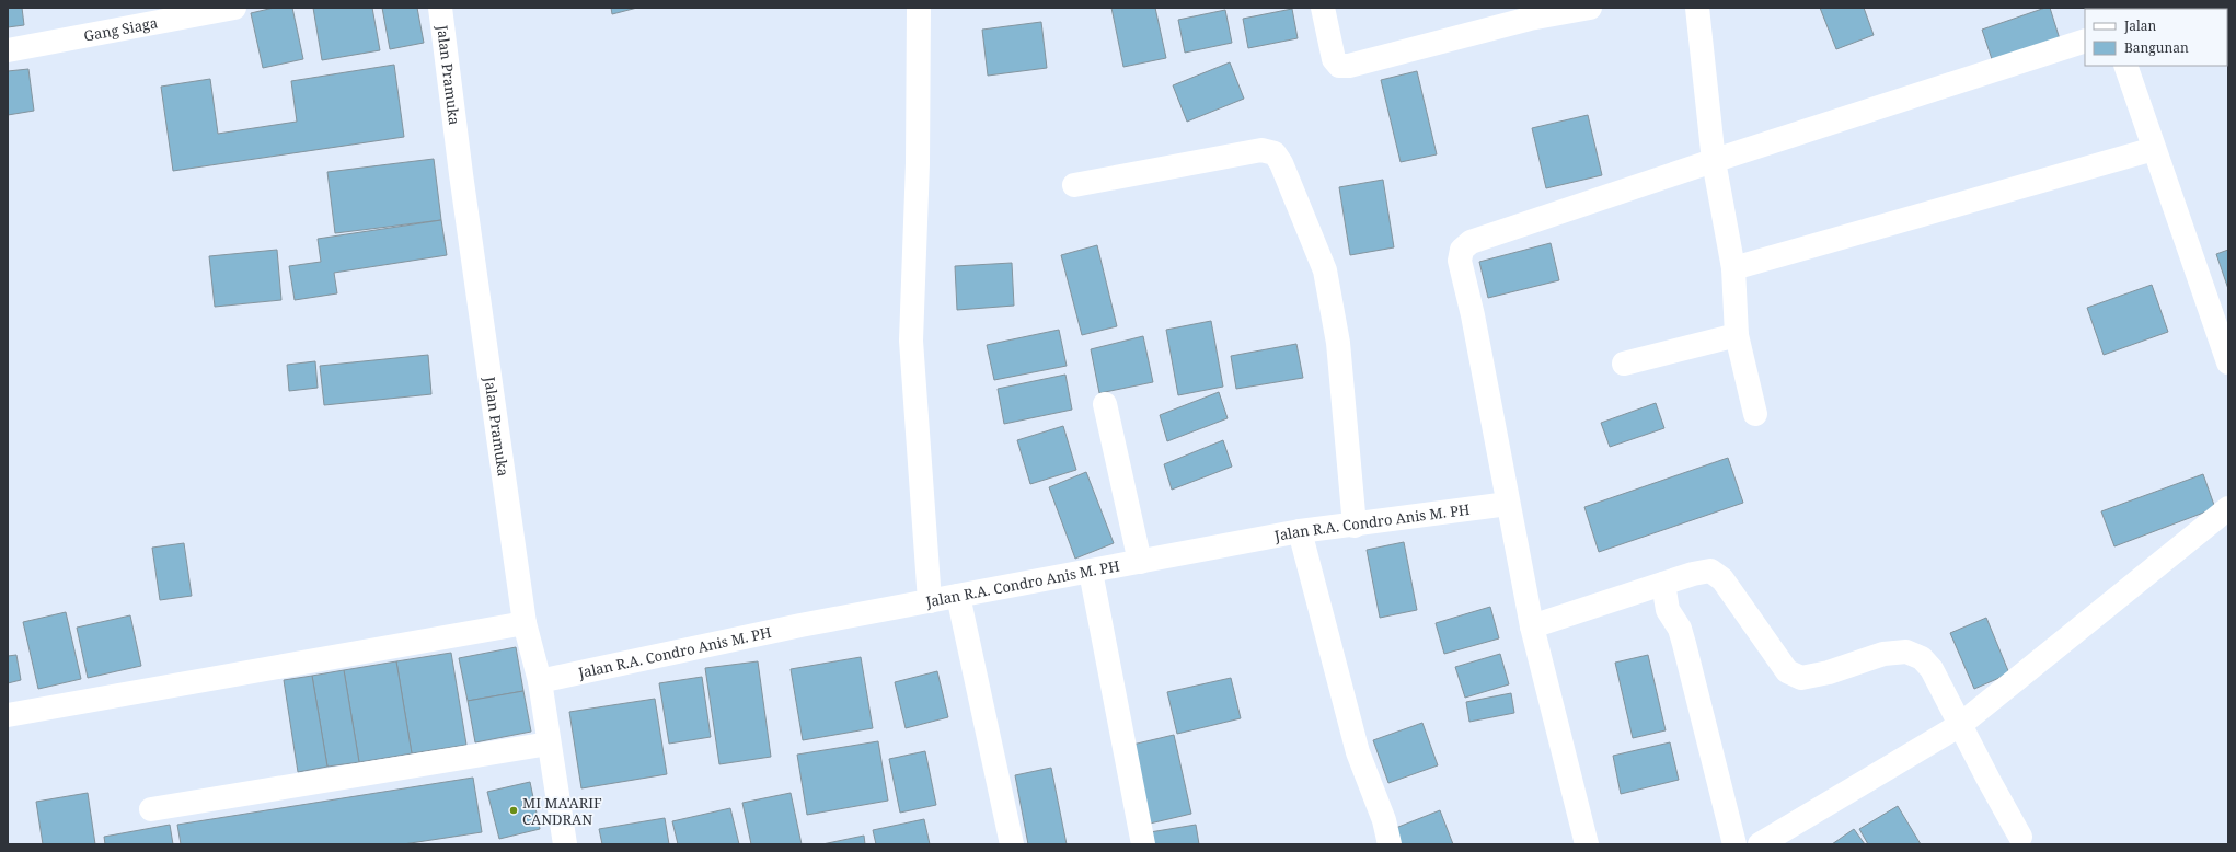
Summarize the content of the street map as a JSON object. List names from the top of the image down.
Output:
{
  "streets": {
    "street": ["Gang Siaga", "Jalan Pramuka", "Jalan R.A. Condro Anis M. PH"]
  },
  "crossings": [
    ["Jalan Pramuka", "Jalan R.A. Condro Anis M. PH"]
  ],
  "places": ["MI MA'ARIF CANDRAN"],
  "legend": ["Jalan", "Bangunan"]
}
